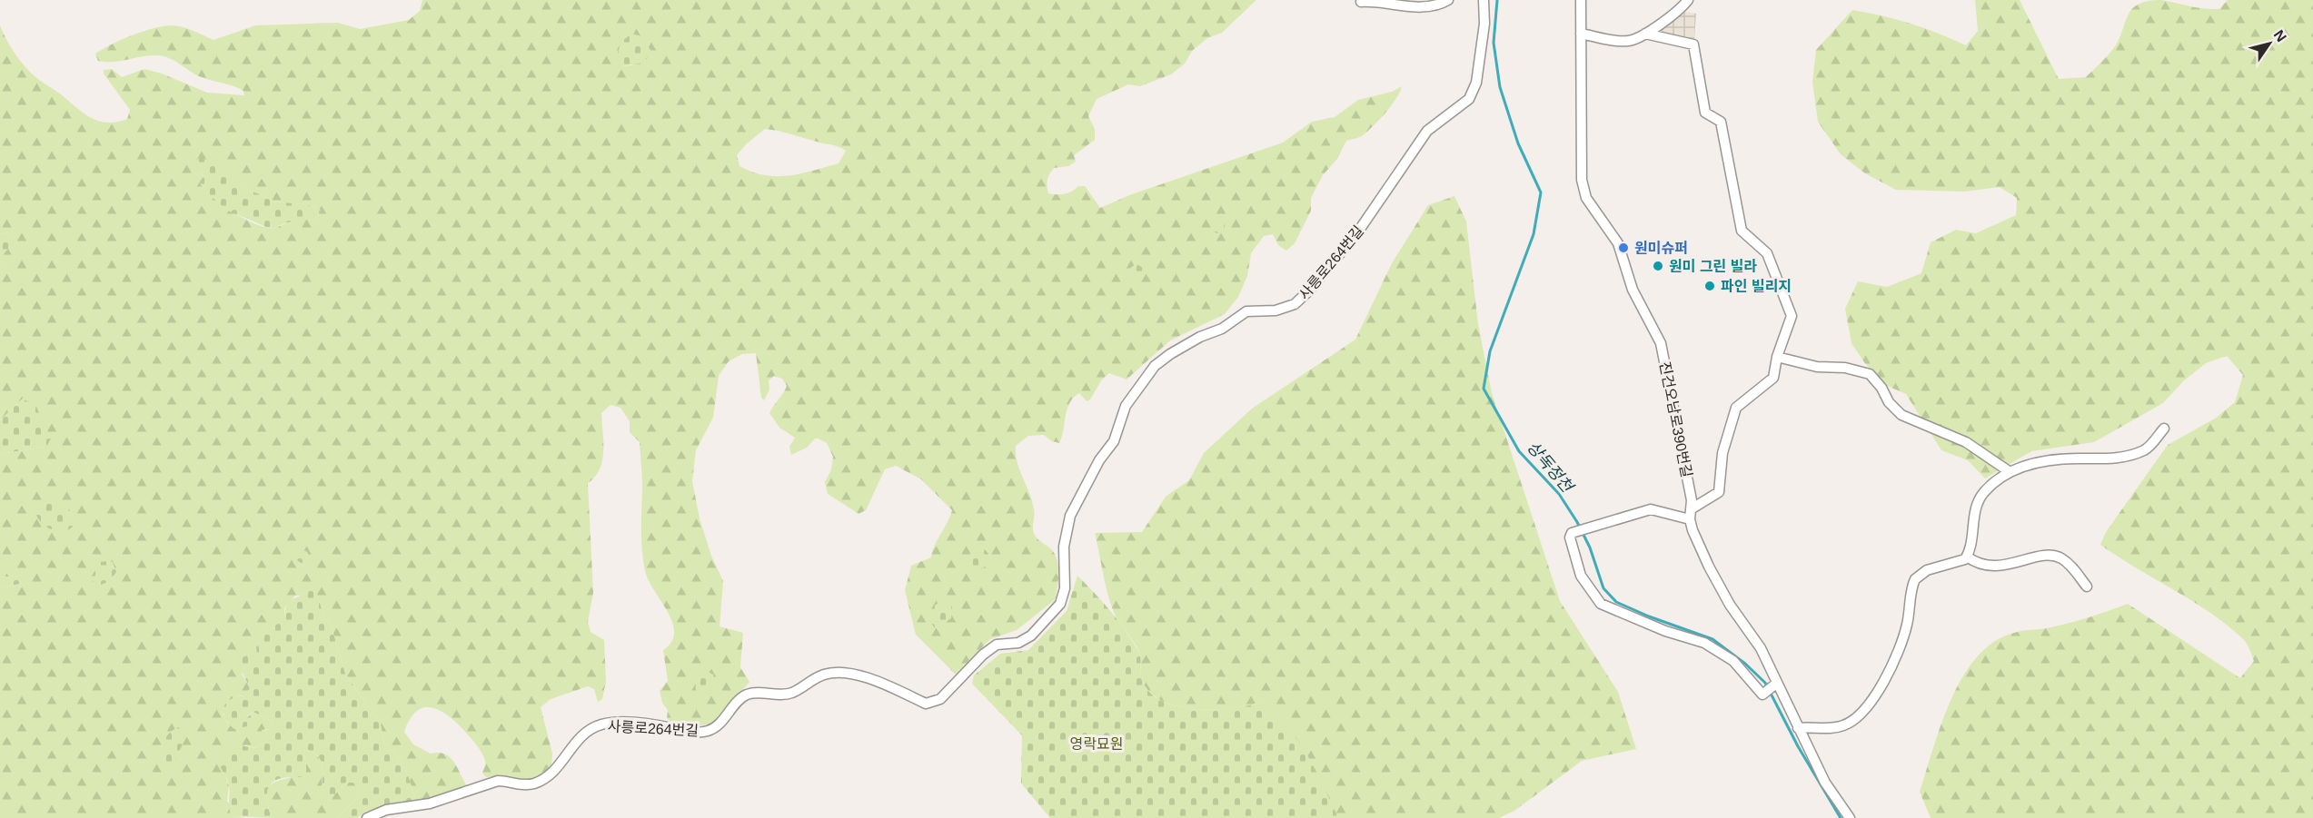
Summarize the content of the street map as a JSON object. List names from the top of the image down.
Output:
{
  "streets": {
    "street": ["사릉로264번길", "진건오남로390번길"]
  },
  "water": ["상독정천"],
  "parks": ["영락묘원"],
  "places": ["원미슈퍼", "원미 그린 빌라", "파인 빌리지"],
  "north": "top right"
}
